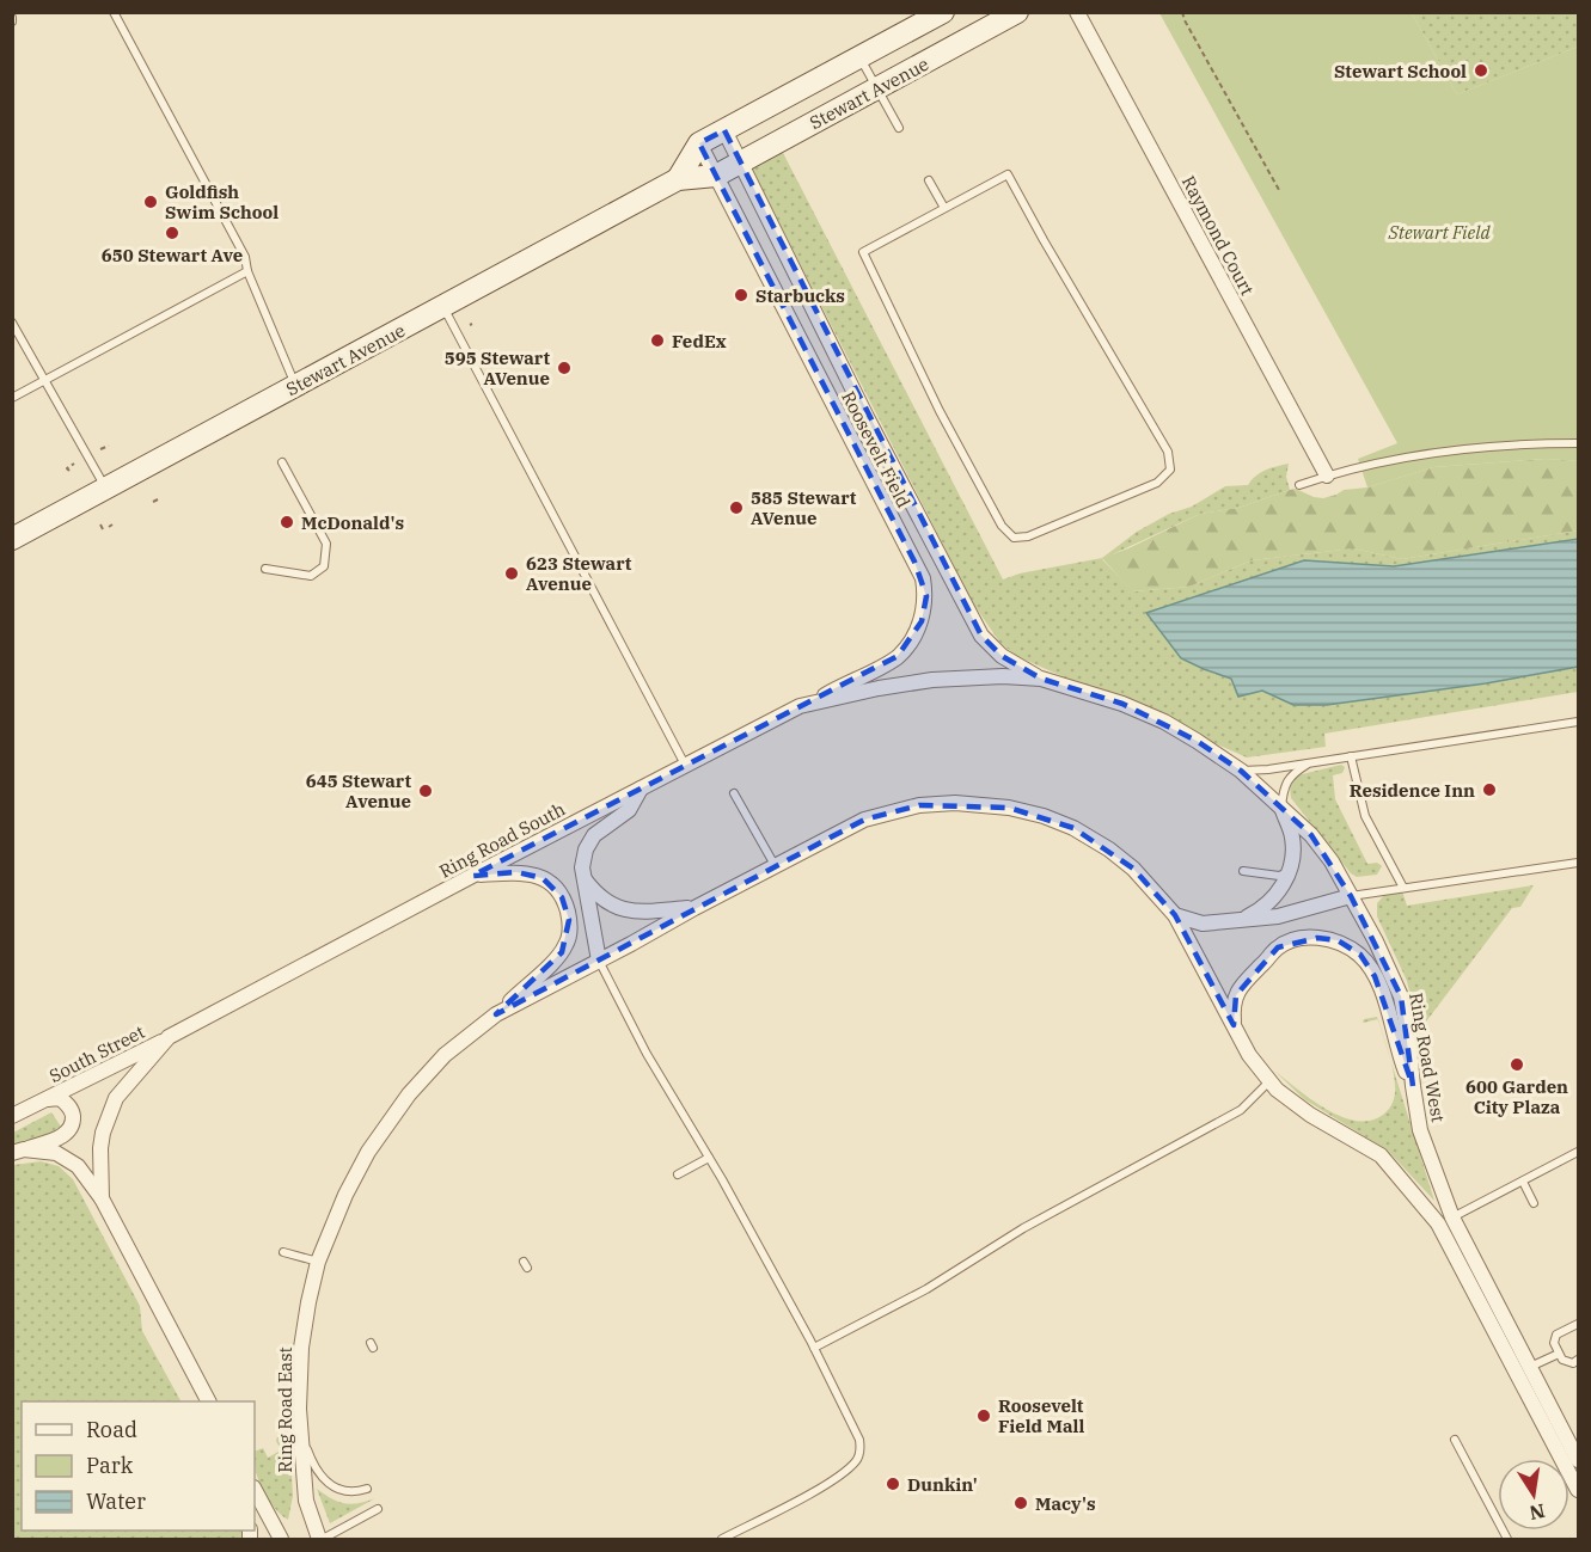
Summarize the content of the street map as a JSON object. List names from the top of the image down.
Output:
{
  "streets": {
    "main road": ["Stewart Avenue"],
    "street": [
      "Raymond Court",
      "Roosevelt Field",
      "Ring Road South",
      "South Street",
      "Ring Road West",
      "Ring Road East"
    ]
  },
  "crossings": [
    ["Stewart Avenue", "Roosevelt Field"],
    ["Roosevelt Field", "Ring Road South"],
    ["Roosevelt Field", "Ring Road West"],
    ["Ring Road South", "South Street"],
    ["Ring Road South", "Ring Road West"]
  ],
  "parks": ["Stewart Field"],
  "places": [
    "Stewart School",
    "Goldfish Swim School",
    "650 Stewart Ave",
    "Starbucks",
    "FedEx",
    "595 Stewart AVenue",
    "585 Stewart AVenue",
    "McDonald's",
    "623 Stewart Avenue",
    "Residence Inn",
    "645 Stewart Avenue",
    "600 Garden City Plaza",
    "Roosevelt Field Mall",
    "Dunkin'",
    "Macy's"
  ],
  "legend": ["Road", "Park", "Water"],
  "north": "bottom"
}
